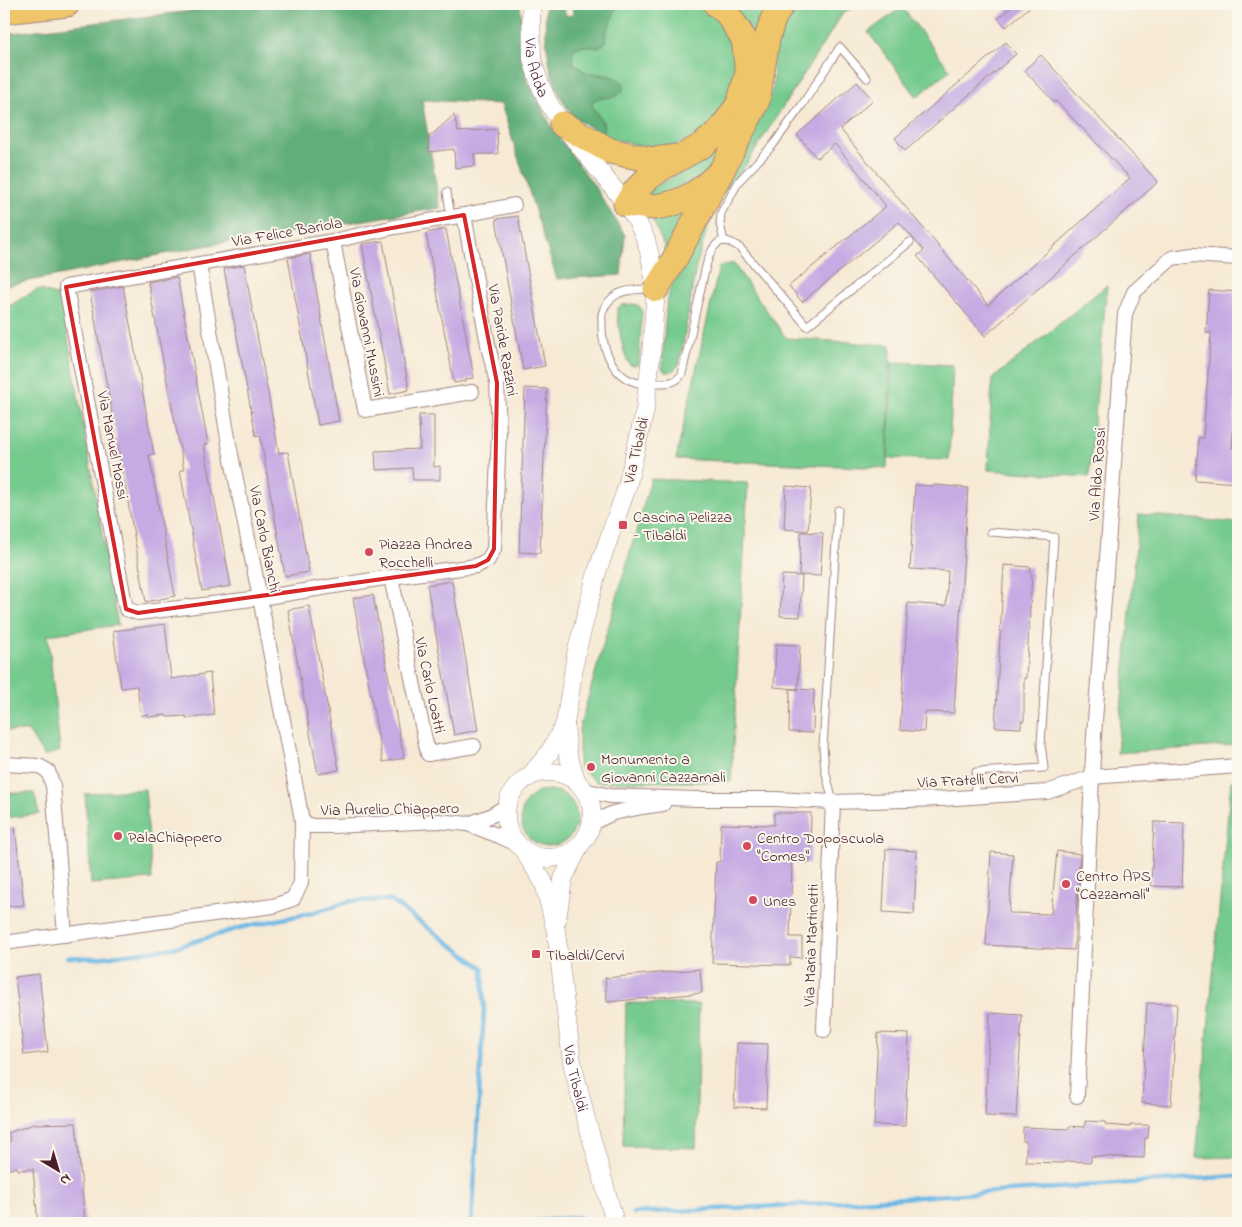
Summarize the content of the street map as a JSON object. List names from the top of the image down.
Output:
{
  "streets": {
    "street": [
      "Via Adda",
      "Via Felice Bariola",
      "Via Giovanni Mussini",
      "Via Paride Razzini",
      "Via Manuel Mossi",
      "Via Tibaldi",
      "Via Aldo Rossi",
      "Via Carlo Bianchi",
      "Via Carlo Loatti",
      "Via Fratelli Cervi",
      "Via Aurelio Chiappero",
      "Via Maria Martinetti"
    ]
  },
  "crossings": [
    ["Via Adda", "Via Tibaldi"],
    ["Via Felice Bariola", "Via Giovanni Mussini"],
    ["Via Felice Bariola", "Via Paride Razzini"],
    ["Via Felice Bariola", "Via Manuel Mossi"],
    ["Via Felice Bariola", "Via Carlo Bianchi"],
    ["Via Paride Razzini", "Via Carlo Loatti"],
    ["Via Manuel Mossi", "Via Carlo Bianchi"],
    ["Via Tibaldi", "Via Fratelli Cervi"],
    ["Via Tibaldi", "Via Aurelio Chiappero"],
    ["Via Aldo Rossi", "Via Fratelli Cervi"],
    ["Via Carlo Bianchi", "Via Aurelio Chiappero"],
    ["Via Fratelli Cervi", "Via Aurelio Chiappero"],
    ["Via Fratelli Cervi", "Via Maria Martinetti"]
  ],
  "places": {
    "transit": ["Cascina Pelizza - Tibaldi", "Tibaldi/Cervi"],
    "other": [
      "Piazza Andrea Rocchelli",
      "Monumento a Giovanni Cazzamali",
      "PalaChiappero",
      "Centro Doposcuola \"Comes\"",
      "Centro APS \"Cazzamali\"",
      "Unes"
    ]
  },
  "north": "bottom right"
}
